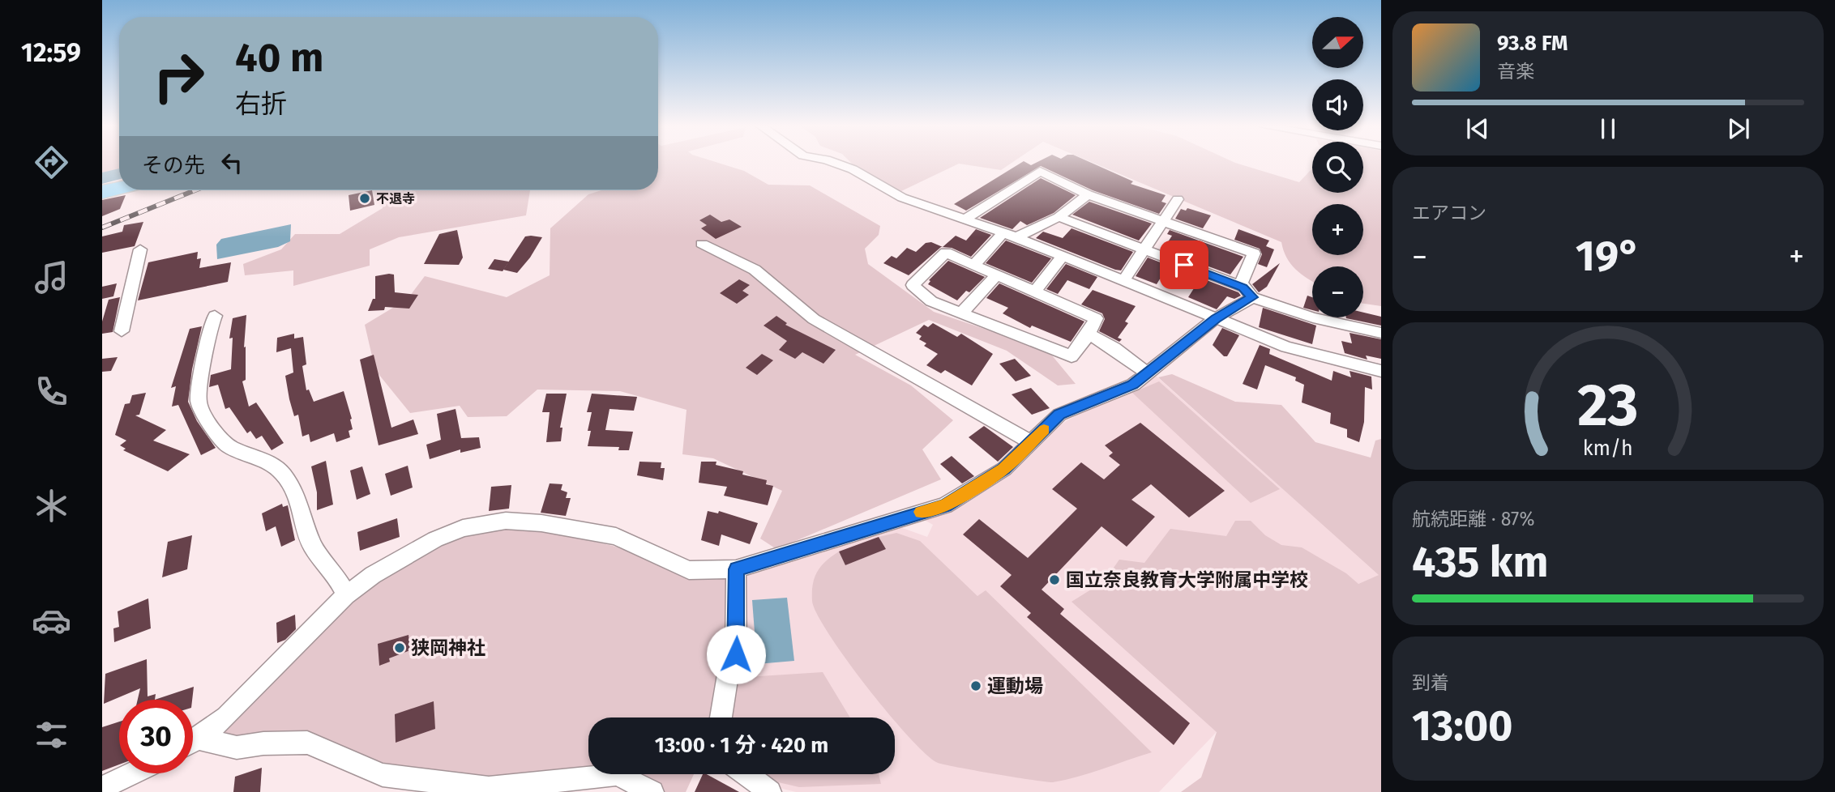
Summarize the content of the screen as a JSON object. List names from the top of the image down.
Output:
{
  "places": [
    "不退寺",
    "国立奈良教育大学附属中学校",
    "狭岡神社",
    "運動場"
  ],
  "north": "right",
  "page": {
    "tabs": "12:59",
    "map_buttons": ["+", "−"],
    "turn": ["40 m", "右折"],
    "song": ["93.8 FM", "音楽"],
    "then": "その先",
    "tile": [
      "エアコン",
      ["航続距離 · 87%", "435 km"],
      ["到着", "13:00"]
    ],
    "heat": ["−", "19°", "+"],
    "limit": "30",
    "trip": "13:00 · 1 分 · 420 m",
    "gauge": ["23", "km/h"]
  }
}
